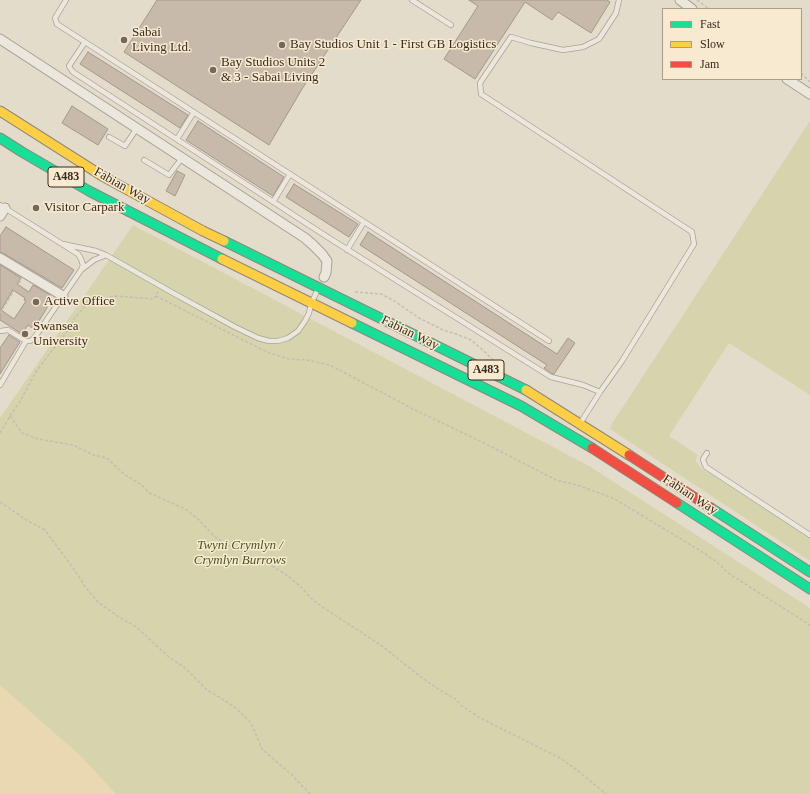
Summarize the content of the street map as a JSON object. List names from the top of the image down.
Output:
{
  "streets": {
    "highway": ["A483", "Fabian Way"]
  },
  "parks": ["Twyni Crymlyn / Crymlyn Burrows"],
  "places": [
    "Sabai Living Ltd.",
    "Bay Studios Unit 1 - First GB Logistics",
    "Bay Studios Units 2 & 3 - Sabai Living",
    "Visitor Carpark",
    "Active Office",
    "Swansea University"
  ],
  "legend": ["Fast", "Slow", "Jam"]
}
